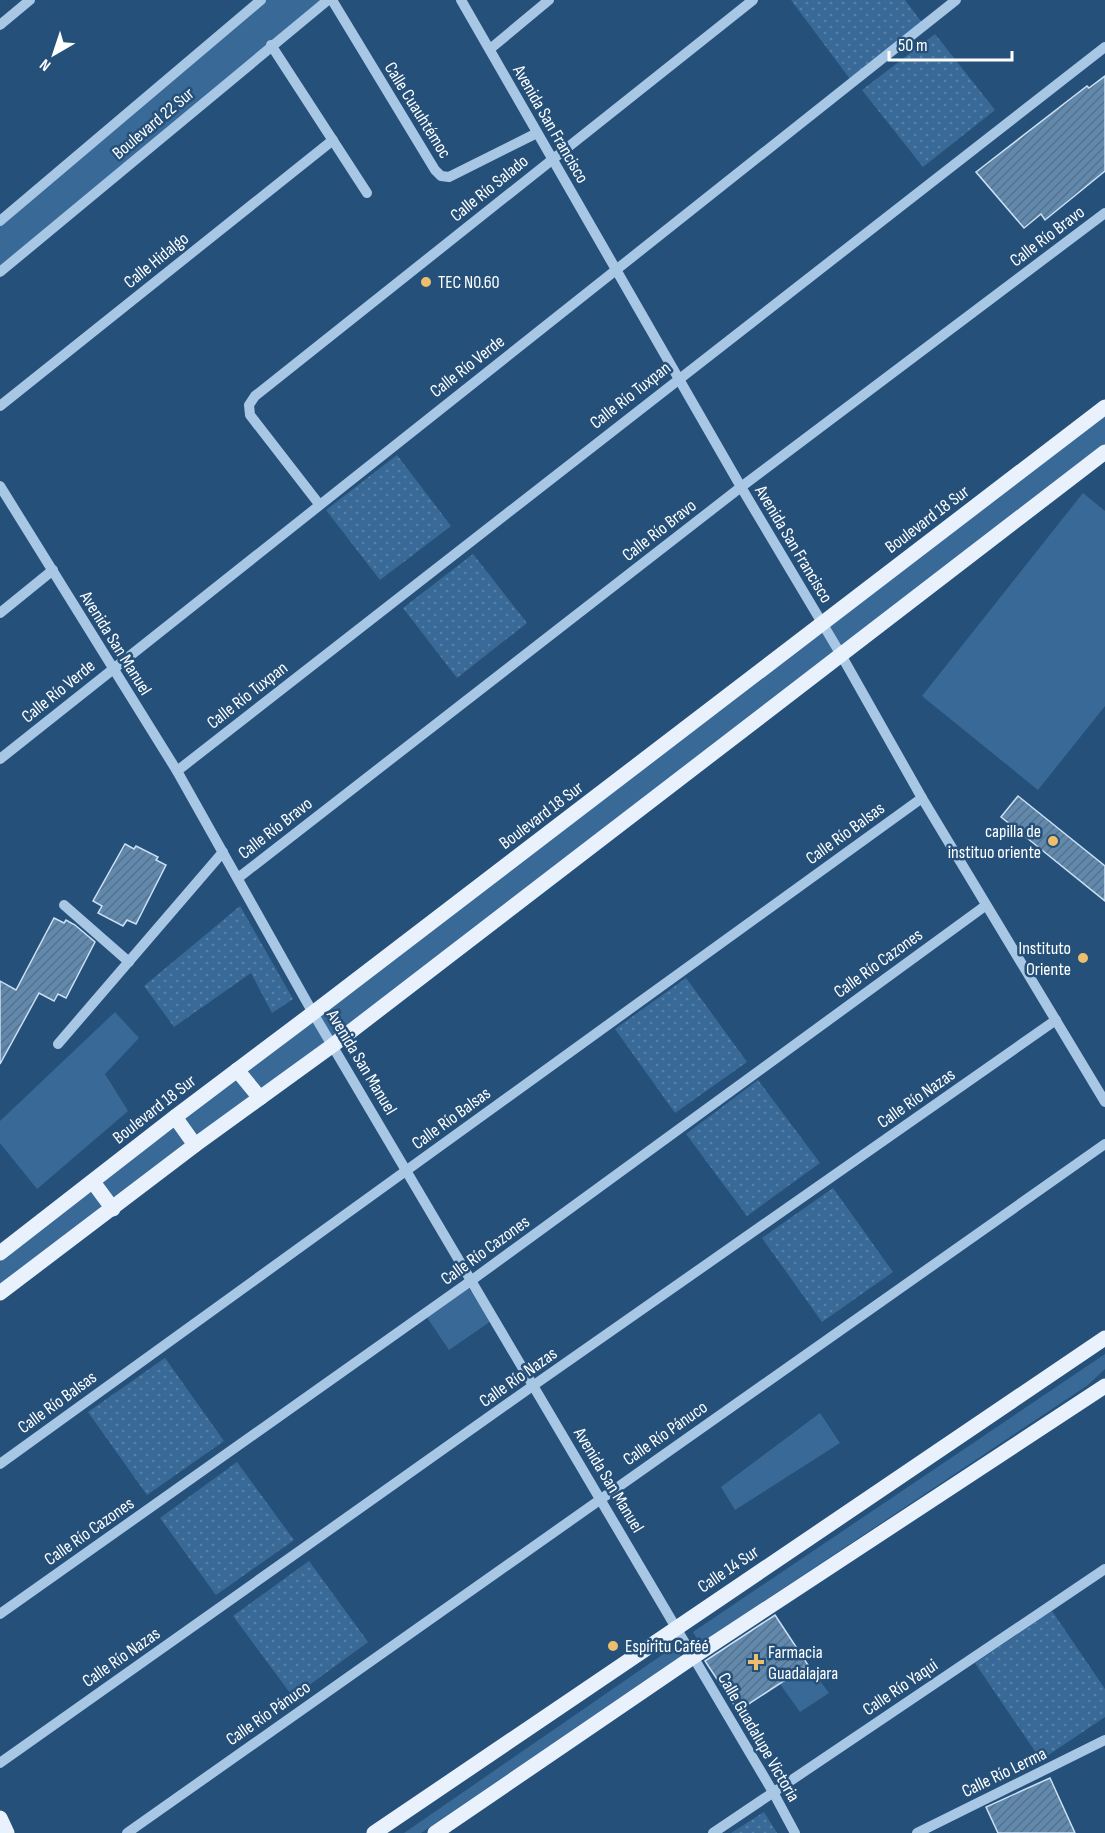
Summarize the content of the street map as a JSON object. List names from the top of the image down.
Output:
{
  "streets": {
    "main road": ["Boulevard 18 Sur", "Calle 14 Sur"],
    "street": [
      "Calle Cuauhtémoc",
      "Boulevard 22 Sur",
      "Avenida San Francisco",
      "Calle Río Salado",
      "Calle Río Bravo",
      "Calle Hidalgo",
      "Calle Río Verde",
      "Calle Río Tuxpan",
      "Avenida San Manuel",
      "Calle Río Balsas",
      "Calle Río Cazones",
      "Calle Río Nazas",
      "Calle Río Pánuco",
      "Calle Río Yaqui",
      "Calle Guadalupe Victoria",
      "Calle Río Lerma"
    ]
  },
  "crossings": [
    ["Calle Cuauhtémoc", "Boulevard 22 Sur"],
    ["Calle Cuauhtémoc", "Avenida San Francisco"],
    ["Avenida San Francisco", "Calle Río Salado"],
    ["Avenida San Francisco", "Calle Río Bravo"],
    ["Avenida San Francisco", "Calle Río Verde"],
    ["Avenida San Francisco", "Calle Río Tuxpan"],
    ["Avenida San Francisco", "Boulevard 18 Sur"],
    ["Avenida San Francisco", "Calle Río Balsas"],
    ["Avenida San Francisco", "Calle Río Cazones"],
    ["Avenida San Francisco", "Calle Río Nazas"],
    ["Calle Río Salado", "Calle Río Verde"],
    ["Calle Río Bravo", "Avenida San Manuel"],
    ["Calle Río Verde", "Avenida San Manuel"],
    ["Calle Río Tuxpan", "Avenida San Manuel"],
    ["Boulevard 18 Sur", "Avenida San Manuel"],
    ["Avenida San Manuel", "Calle Río Balsas"],
    ["Avenida San Manuel", "Calle Río Cazones"],
    ["Avenida San Manuel", "Calle Río Nazas"],
    ["Avenida San Manuel", "Calle Río Pánuco"],
    ["Avenida San Manuel", "Calle 14 Sur"],
    ["Avenida San Manuel", "Calle Guadalupe Victoria"],
    ["Calle Río Yaqui", "Calle Guadalupe Victoria"]
  ],
  "places": {
    "other": [
      "TEC N0.60",
      "capilla de instituo oriente",
      "Instituto Oriente",
      "Espíritu Caféé"
    ],
    "health": ["Farmacia Guadalajara"]
  },
  "scale_bar": "50 m",
  "north": "bottom left"
}
